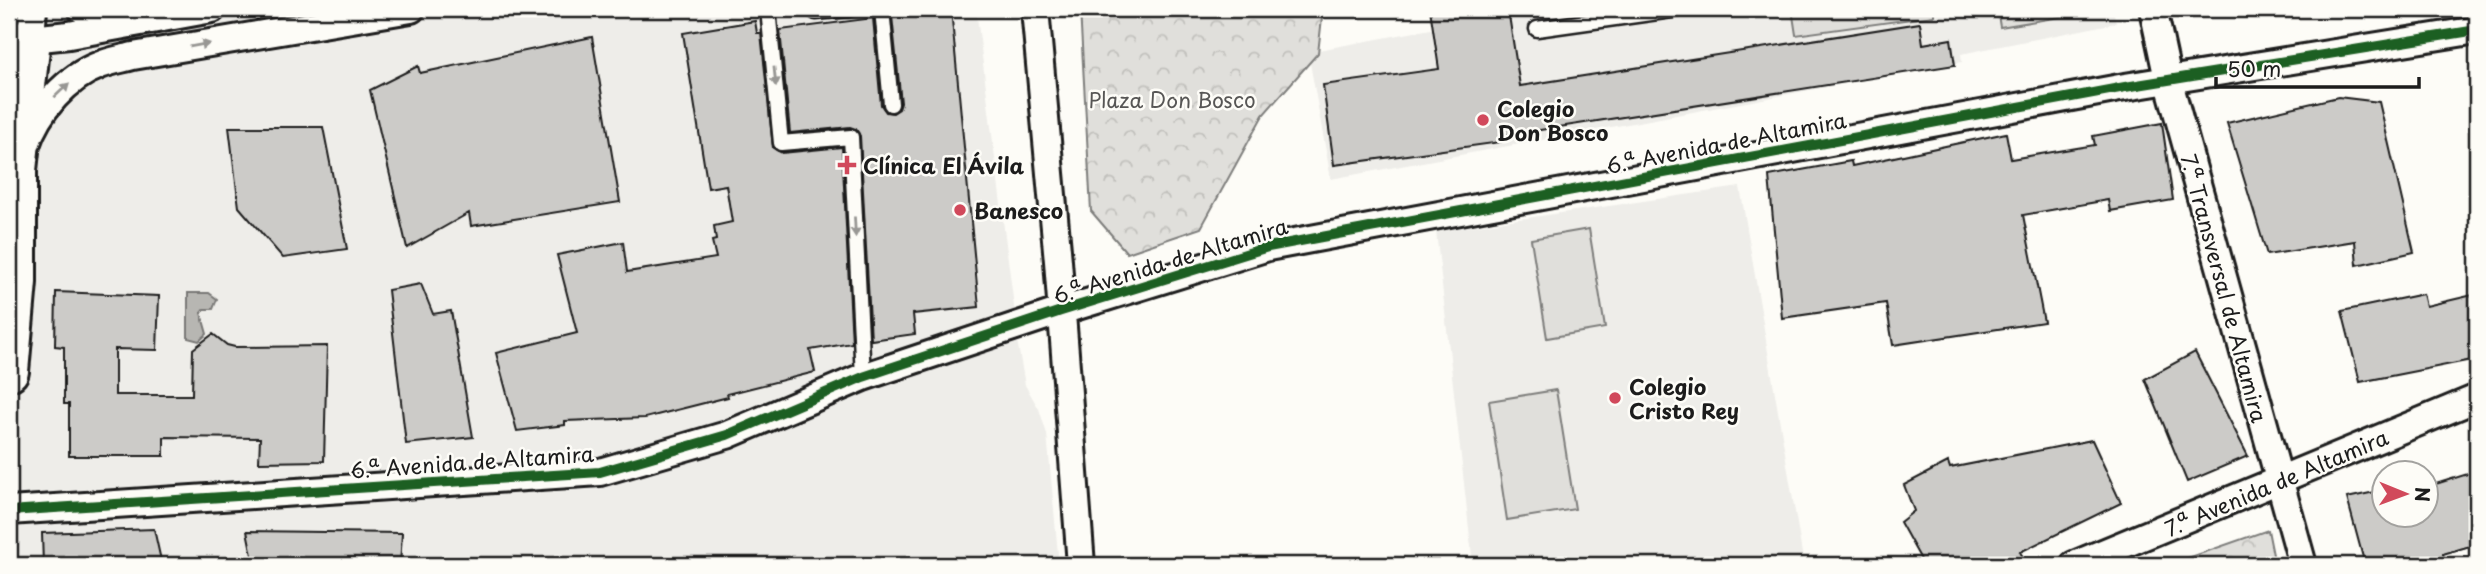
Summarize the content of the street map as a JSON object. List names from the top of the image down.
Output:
{
  "streets": {
    "street": ["6.ª Avenida de Altamira", "7.ª Transversal de Altamira", "7.ª Avenida de Altamira"]
  },
  "crossings": [
    ["6.ª Avenida de Altamira", "7.ª Transversal de Altamira"],
    ["7.ª Transversal de Altamira", "7.ª Avenida de Altamira"]
  ],
  "parks": ["Plaza Don Bosco"],
  "places": {
    "other": ["Colegio Don Bosco", "Banesco", "Colegio Cristo Rey"],
    "health": ["Clínica El Ávila"]
  },
  "scale_bar": "50 m",
  "north": "right"
}
